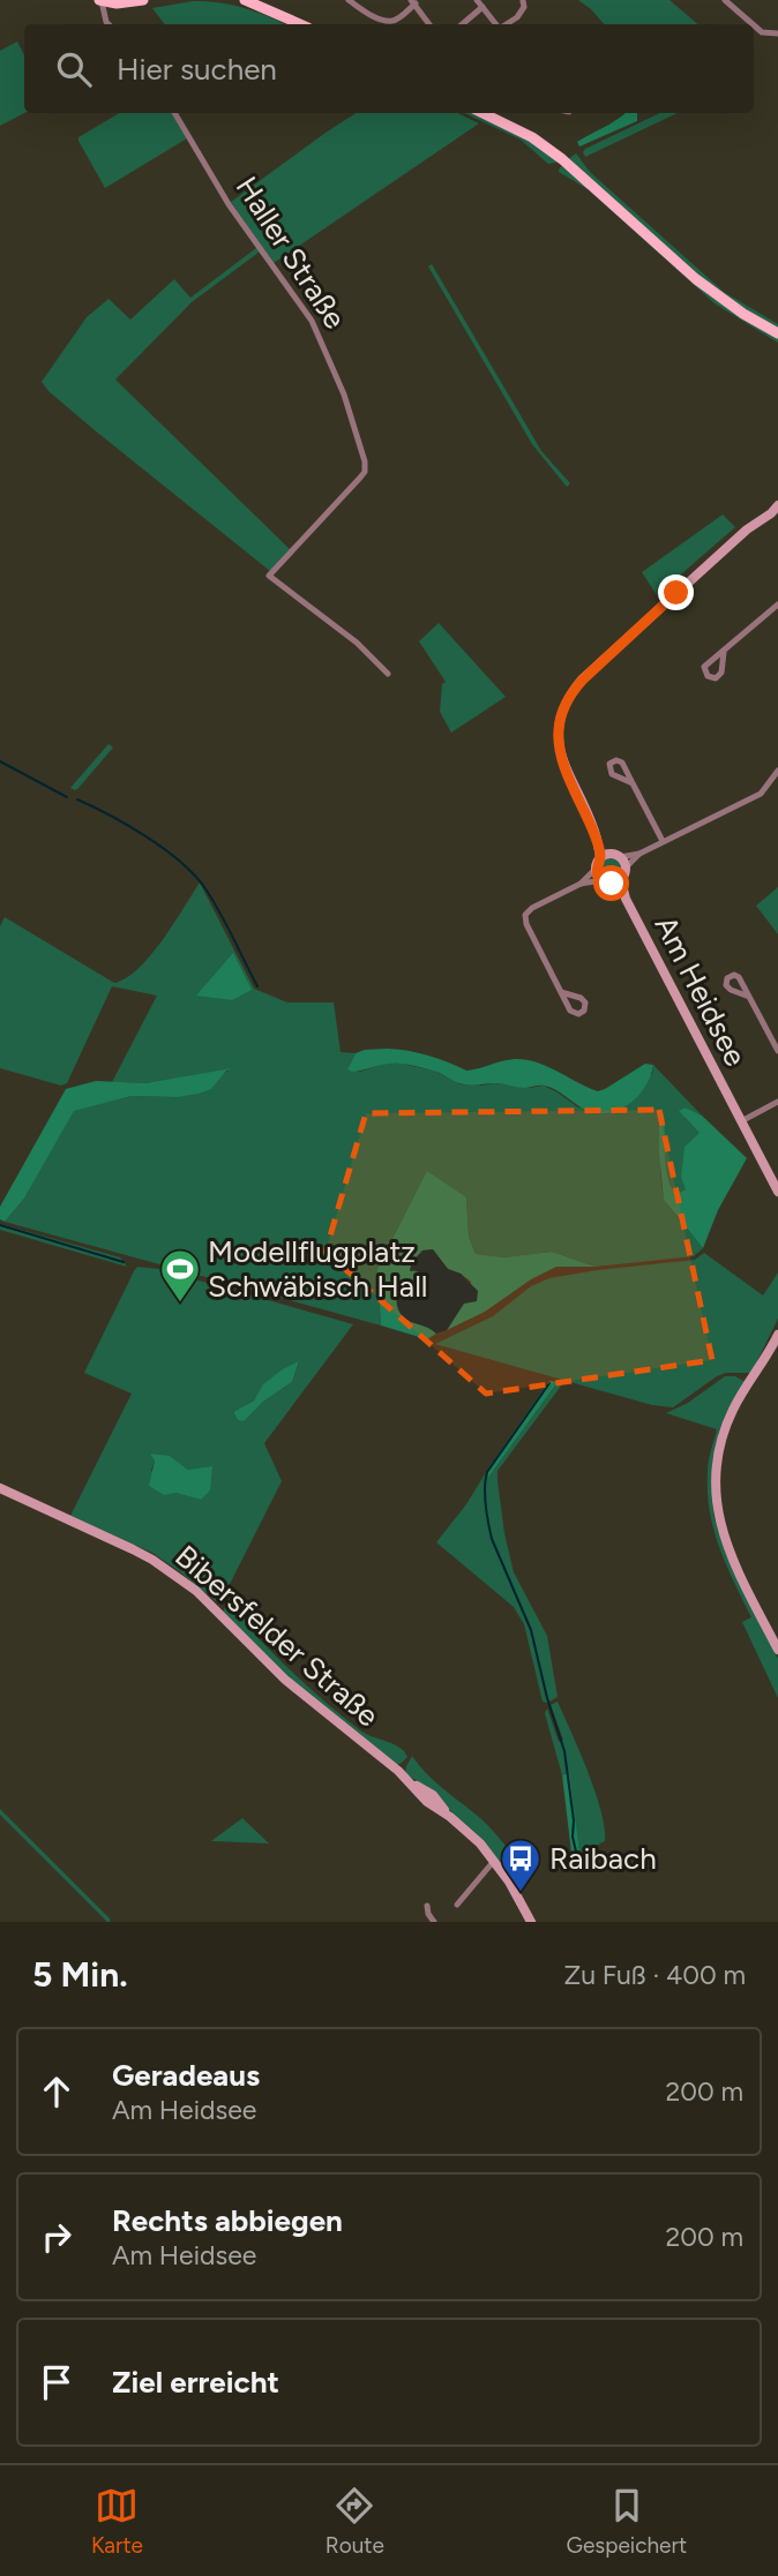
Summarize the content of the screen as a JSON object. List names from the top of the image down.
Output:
{
  "streets": {
    "main road": ["Am Heidsee", "Bibersfelder Straße"],
    "street": ["Haller Straße"]
  },
  "places": {
    "sports": ["Modellflugplatz Schwäbisch Hall"],
    "bus stop": ["Raibach"]
  },
  "page": {
    "search": "Hier suchen",
    "heading": ["5 Min.", "Zu Fuß · 400 m"],
    "list": [
      ["Geradeaus", "Am Heidsee", "200 m"],
      ["Rechts abbiegen", "Am Heidsee", "200 m"],
      "Ziel erreicht"
    ],
    "nav": ["Karte", "Route", "Gespeichert"]
  }
}
